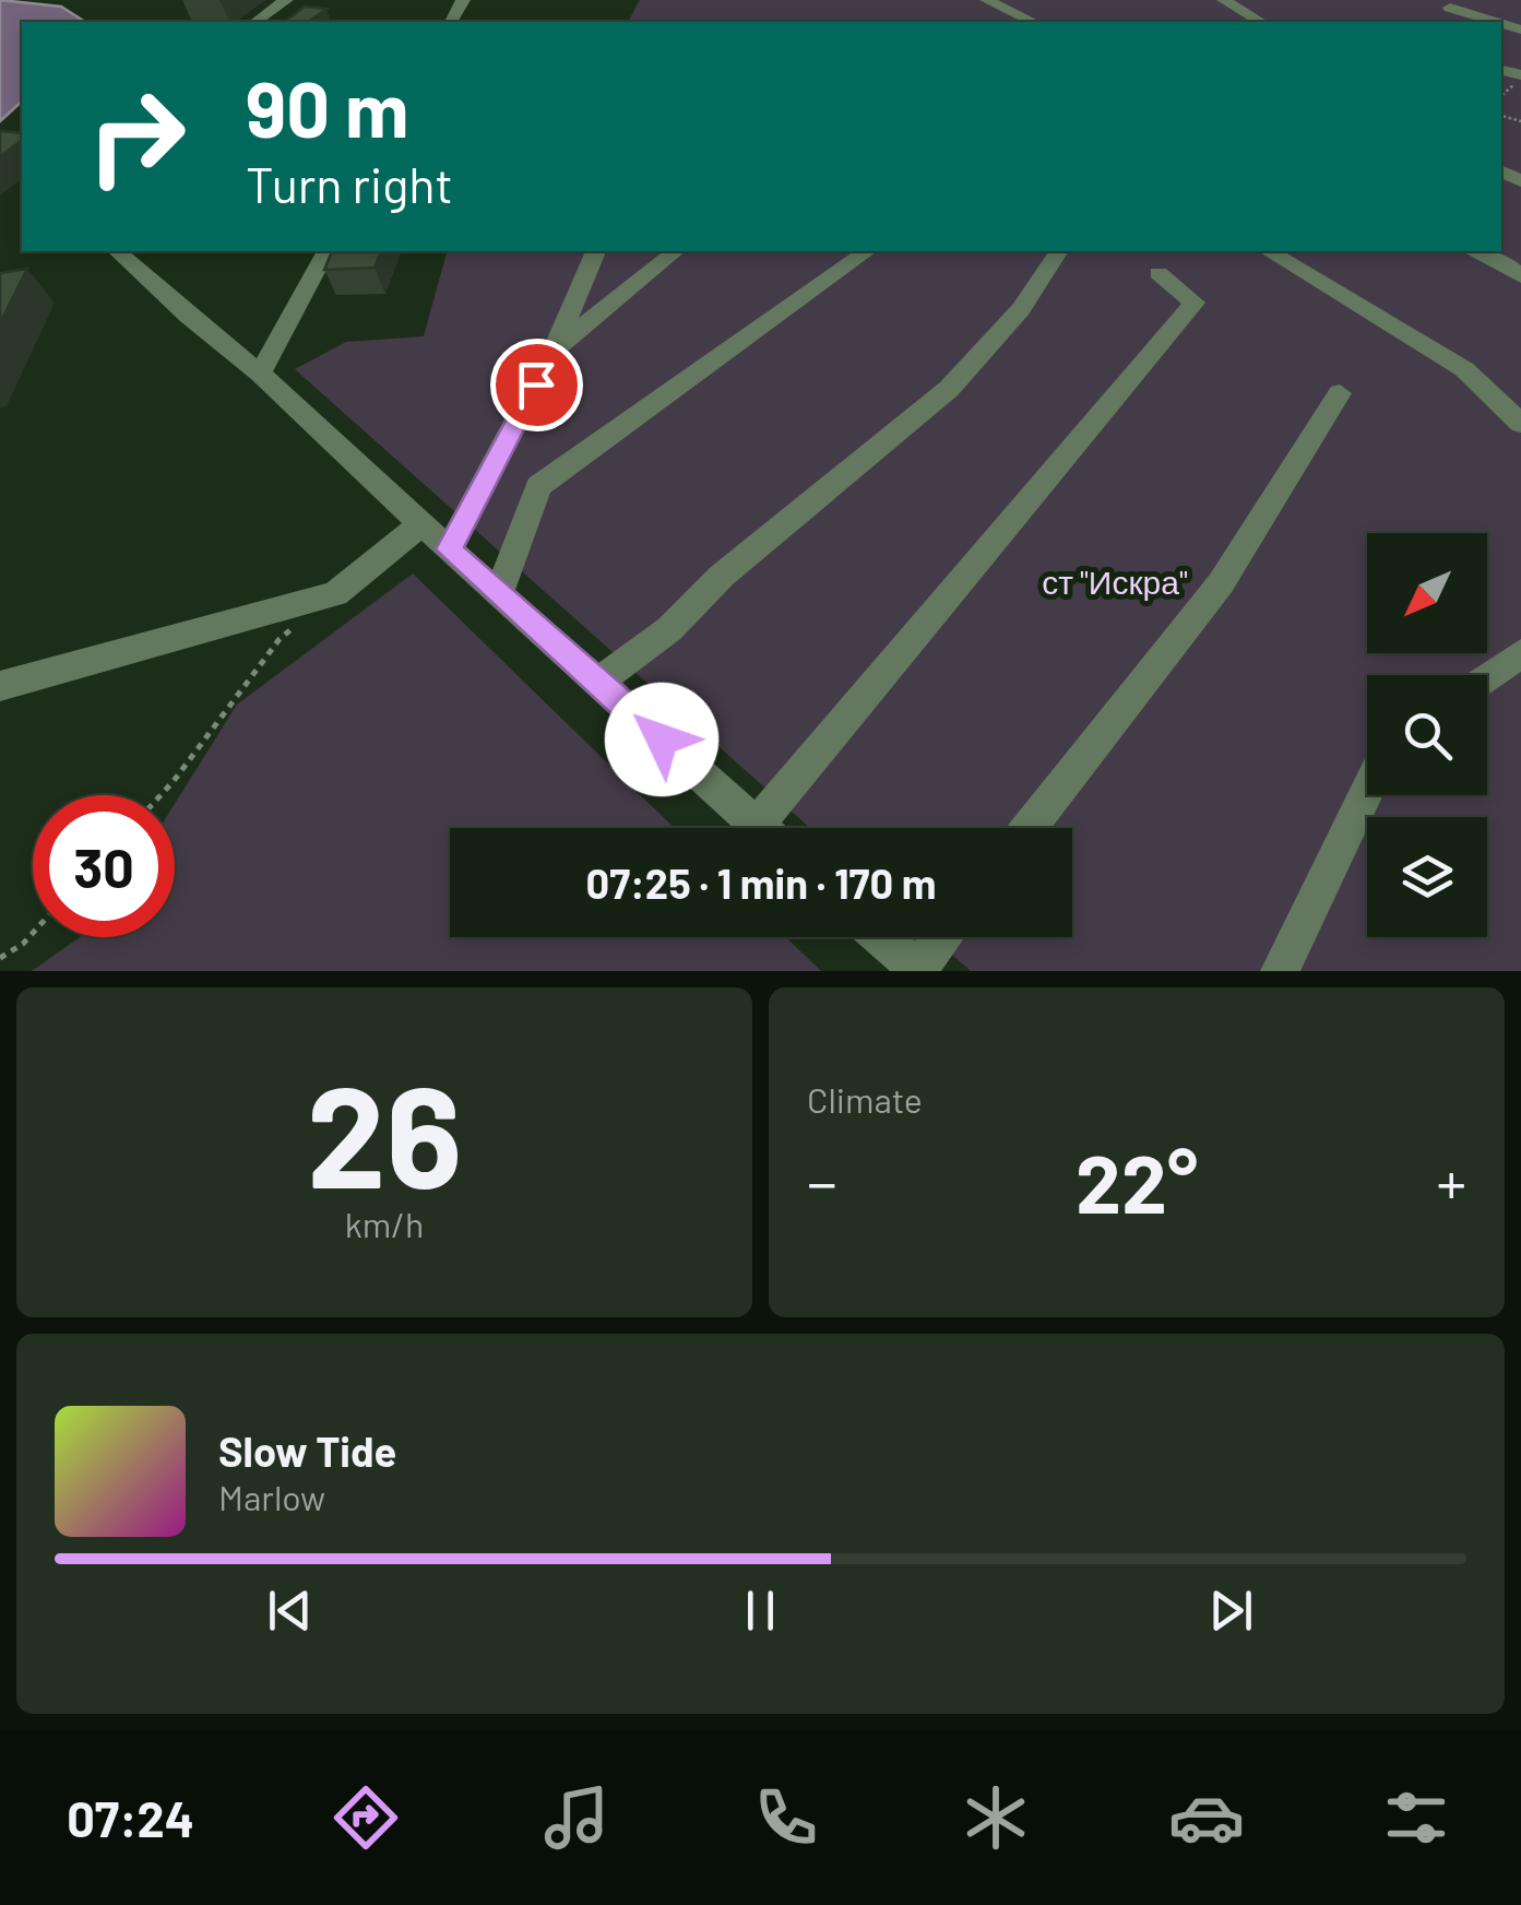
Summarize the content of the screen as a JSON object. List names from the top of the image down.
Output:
{
  "parks": ["ст \"Искра\""],
  "north": "bottom left",
  "page": {
    "turn": ["90 m", "Turn right"],
    "limit": "30",
    "trip": "07:25 · 1 min · 170 m",
    "tile": [
      ["26", "km/h"],
      "Climate"
    ],
    "heat": ["−", "22°", "+"],
    "song": ["Slow Tide", "Marlow"],
    "tabs": "07:24"
  }
}
